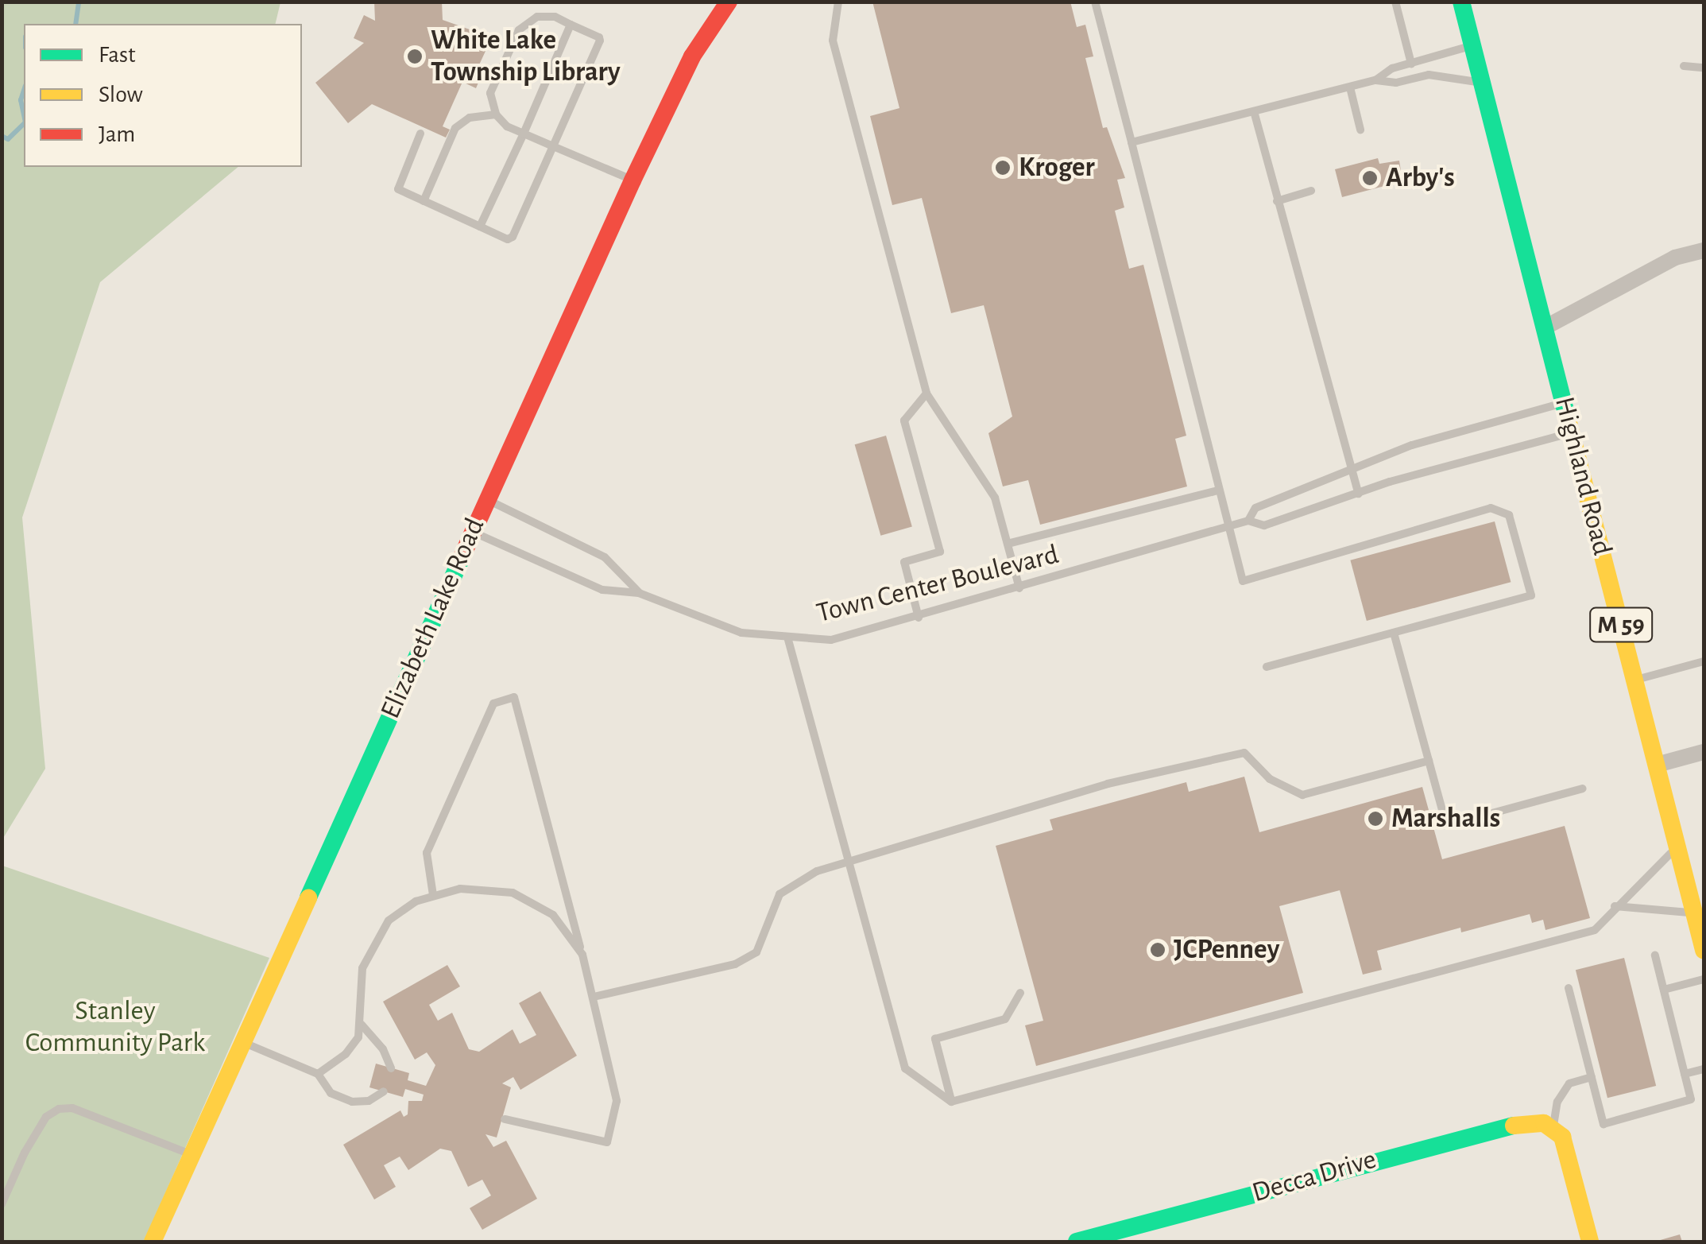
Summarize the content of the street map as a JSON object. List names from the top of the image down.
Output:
{
  "streets": {
    "main road": [
      "Highland Road",
      "Elizabeth Lake Road",
      "M 59",
      "Decca Drive"
    ],
    "lane": ["Town Center Boulevard"]
  },
  "crossings": [
    ["Highland Road", "Town Center Boulevard"],
    ["Town Center Boulevard", "Elizabeth Lake Road"]
  ],
  "parks": ["Stanley Community Park"],
  "places": [
    "White Lake Township Library",
    "Kroger",
    "Arby's",
    "Marshalls",
    "JCPenney"
  ],
  "legend": ["Fast", "Slow", "Jam"]
}
